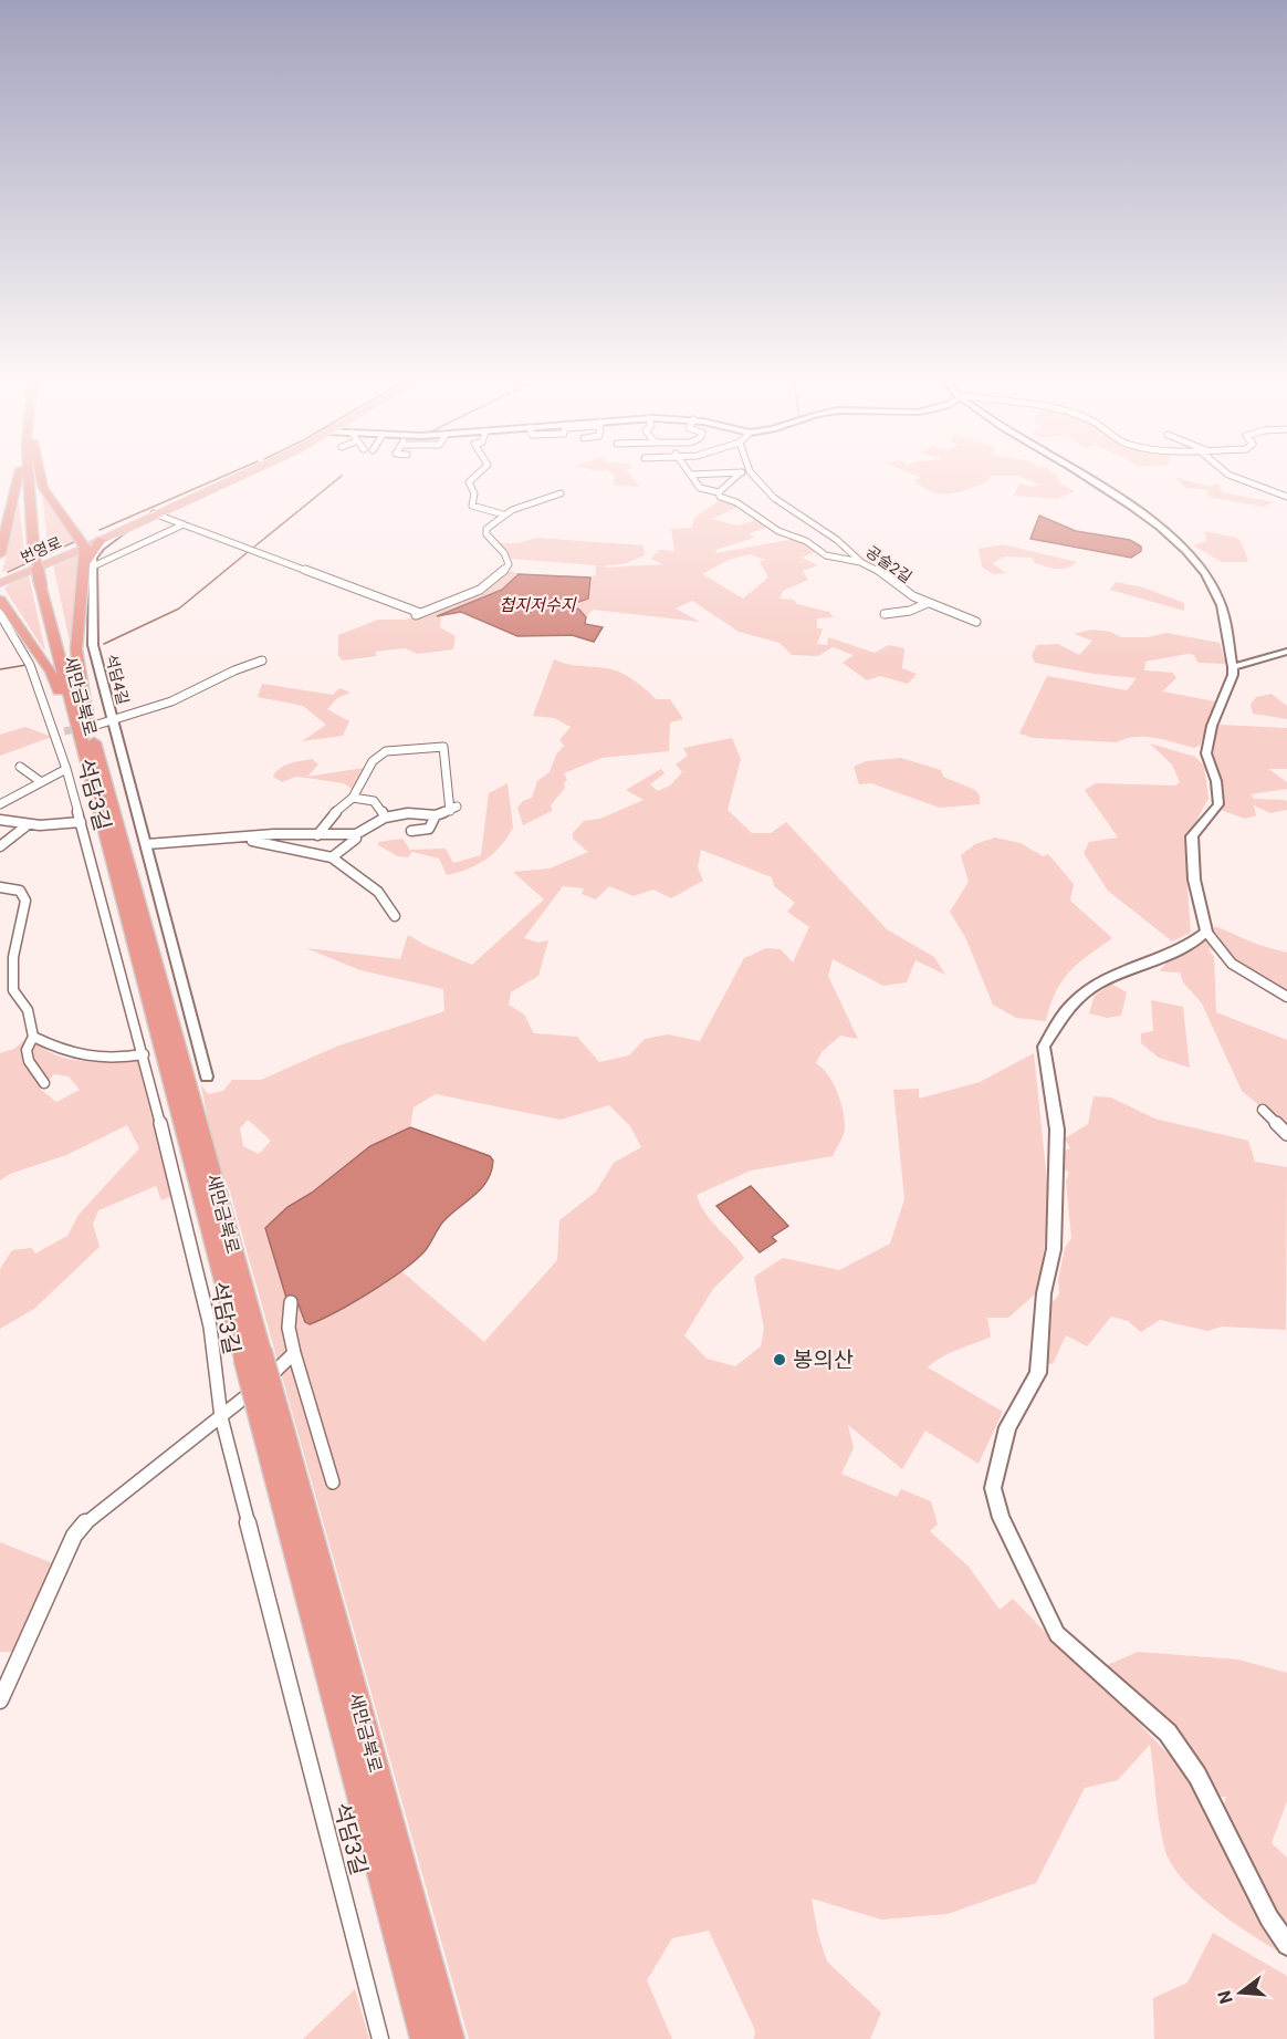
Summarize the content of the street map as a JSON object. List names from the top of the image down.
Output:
{
  "streets": {
    "highway": ["새만금북로"],
    "main road": ["번영로"],
    "street": ["공술2길", "석담4길", "석담3길"]
  },
  "water": ["첩지저수지"],
  "places": ["봉의산"],
  "north": "left"
}
